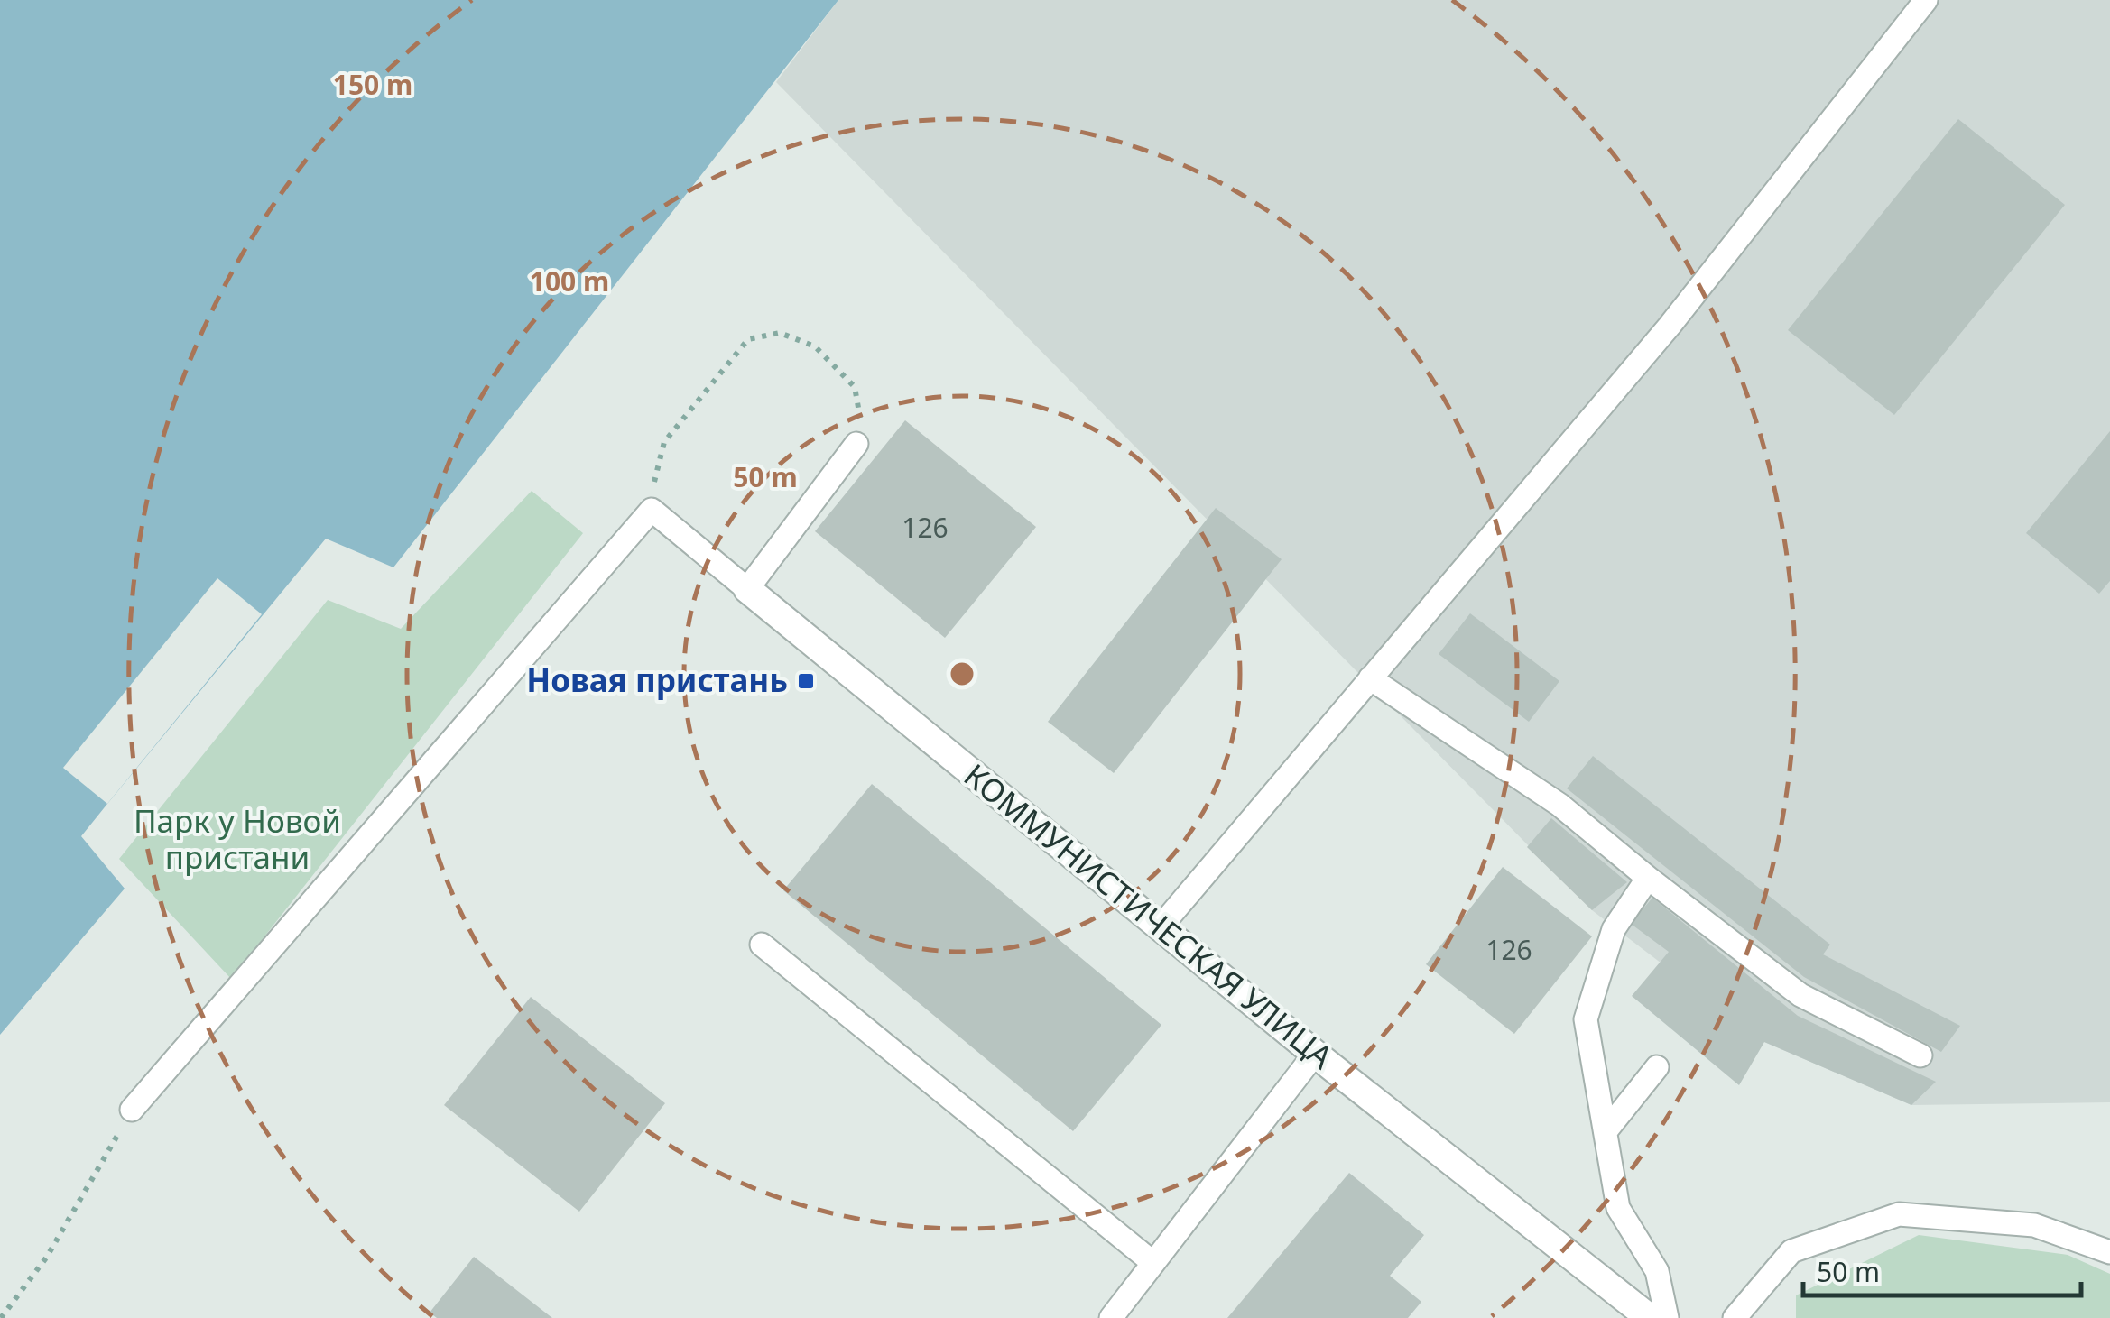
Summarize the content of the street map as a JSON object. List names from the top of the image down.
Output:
{
  "streets": {
    "street": ["КОММУНИСТИЧЕСКАЯ УЛИЦА"]
  },
  "parks": ["Парк у Новой пристани"],
  "places": {
    "transit": ["Новая пристань"]
  },
  "house_numbers": ["126", "126"],
  "scale_bar": "50 m",
  "rings": ["150 m", "100 m", "50 m"]
}
